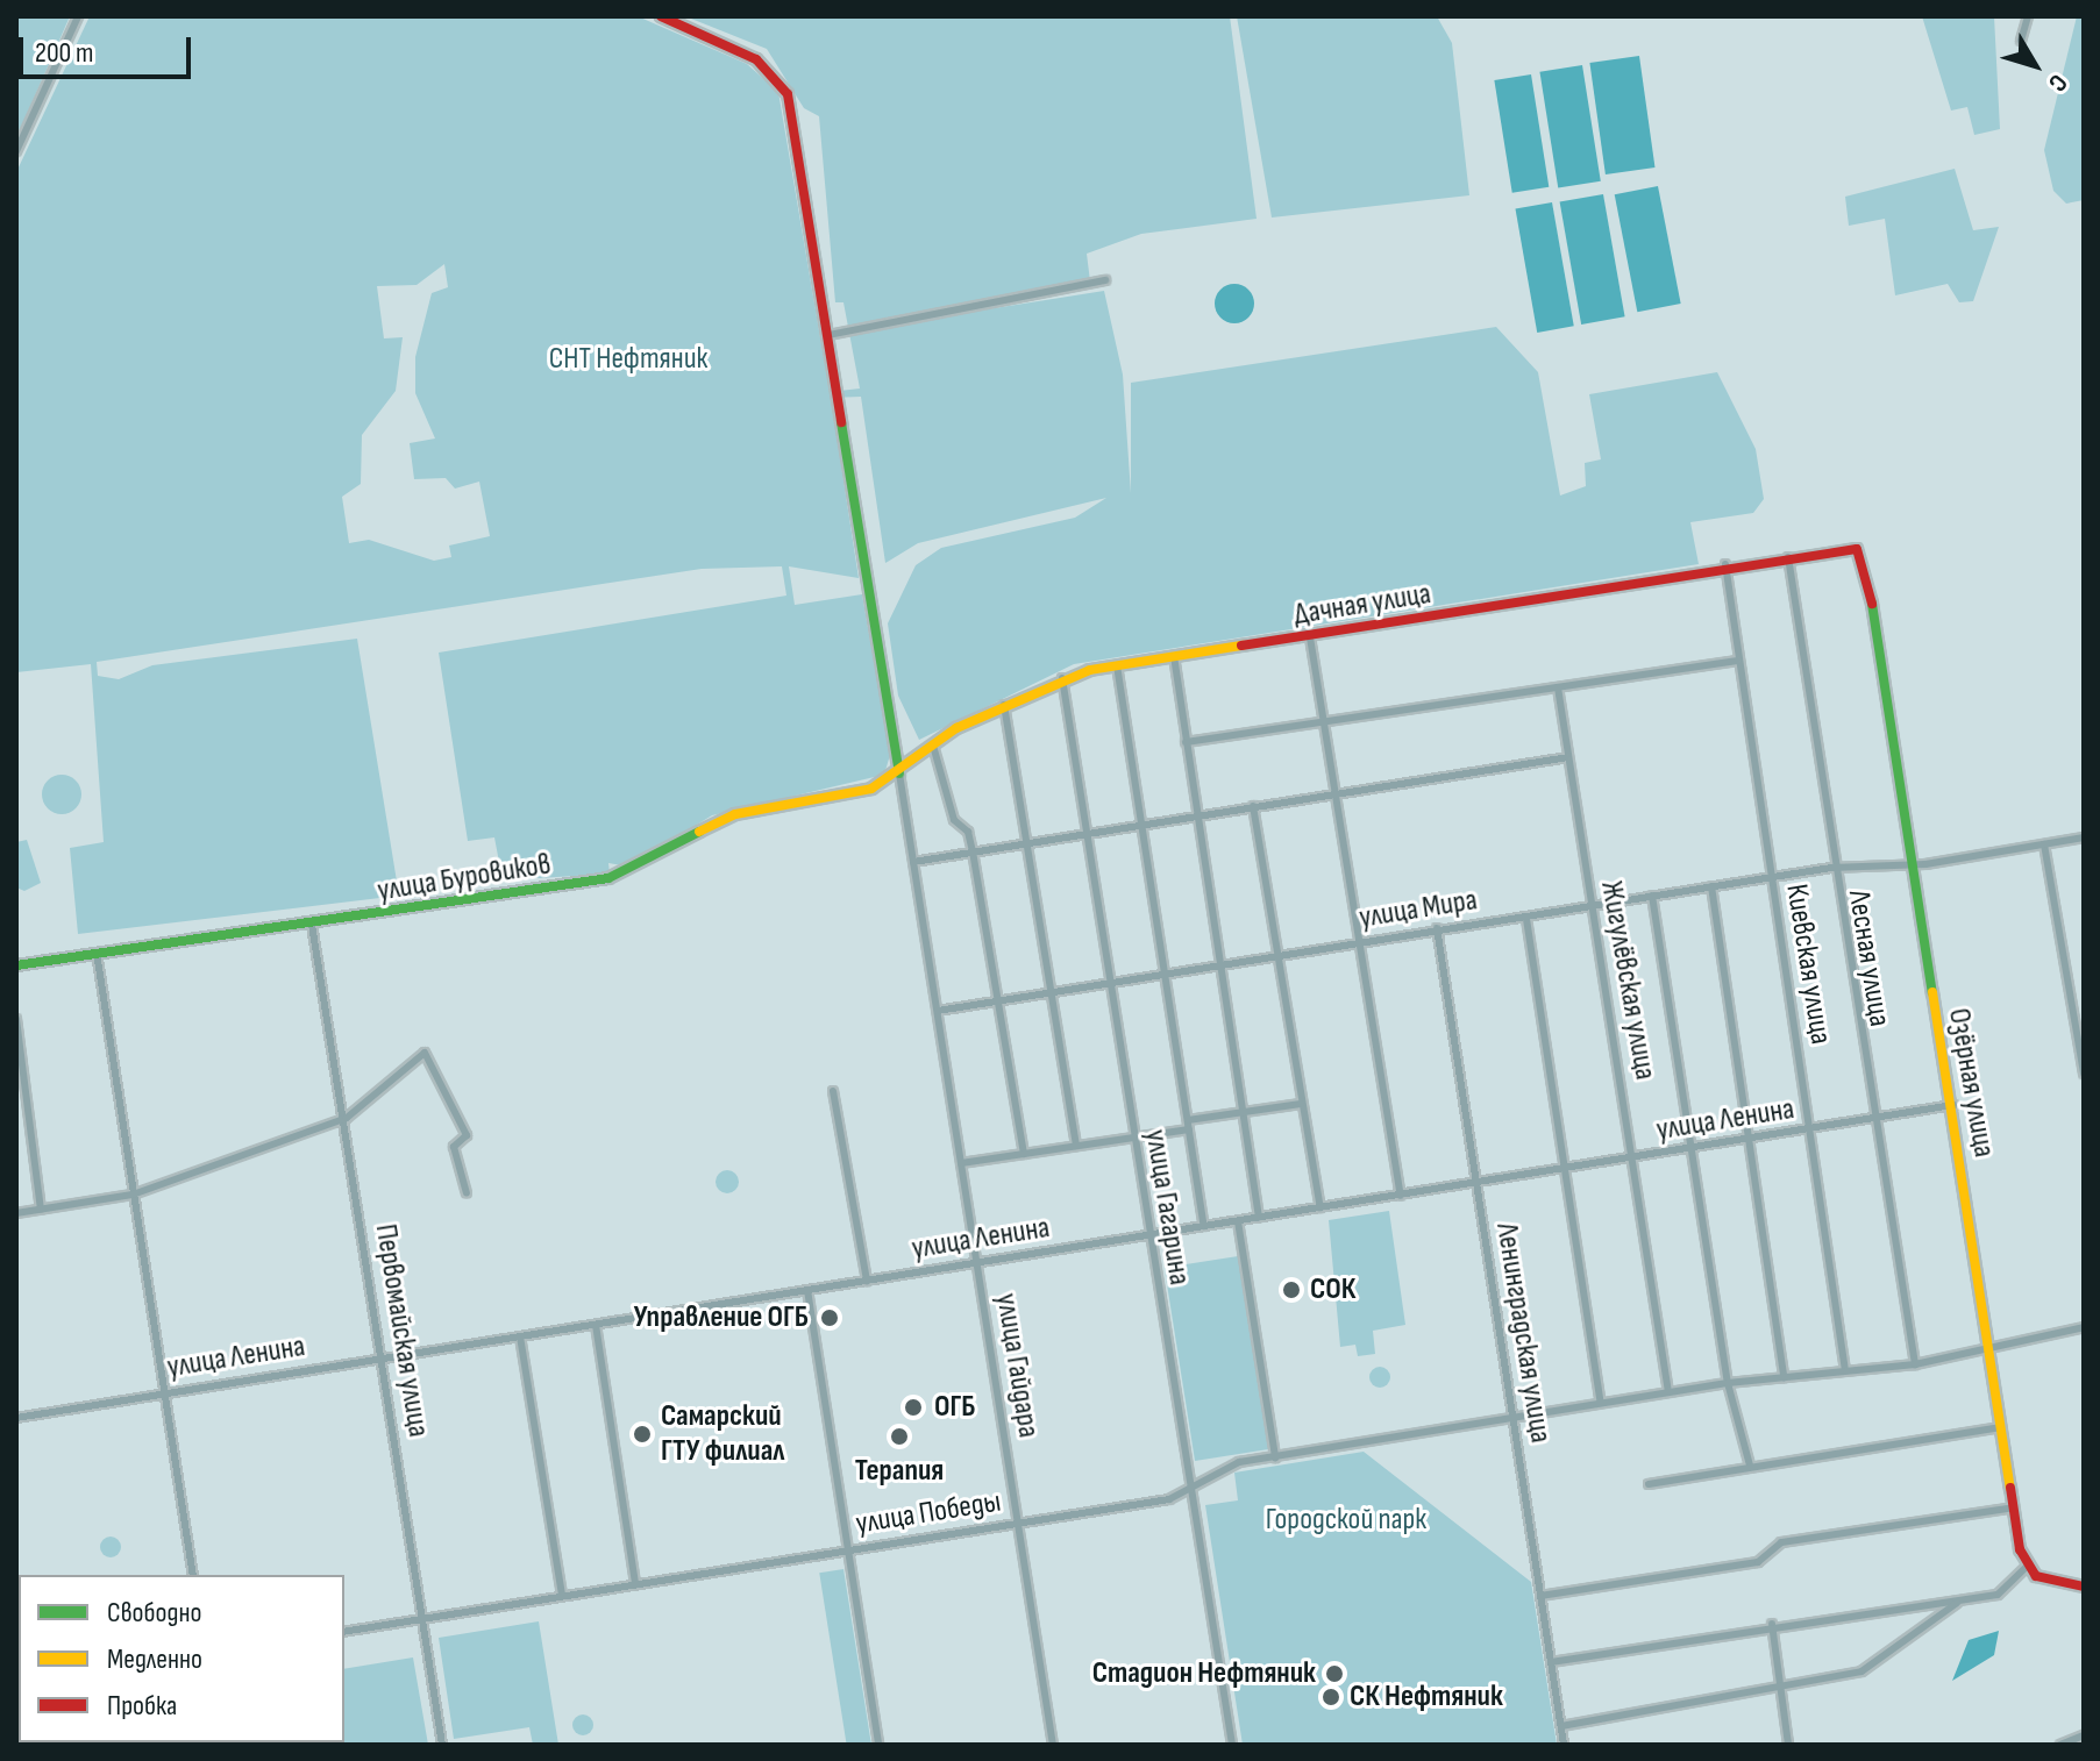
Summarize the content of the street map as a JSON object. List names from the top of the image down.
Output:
{
  "streets": {
    "street": [
      "Дачная улица",
      "улица Буровиков",
      "улица Мира",
      "Лесная улица",
      "Киевская улица",
      "Жигулёвская улица",
      "Озёрная улица",
      "улица Ленина",
      "улица Гагарина",
      "Первомайская улица",
      "Ленинградская улица",
      "улица Гайдара",
      "улица Победы"
    ]
  },
  "crossings": [
    ["Дачная улица", "улица Буровиков"],
    ["Дачная улица", "Лесная улица"],
    ["Дачная улица", "Киевская улица"],
    ["Дачная улица", "Озёрная улица"],
    ["Дачная улица", "улица Гагарина"],
    ["Дачная улица", "улица Гайдара"],
    ["улица Буровиков", "Первомайская улица"],
    ["улица Буровиков", "улица Гайдара"],
    ["улица Мира", "Лесная улица"],
    ["улица Мира", "Киевская улица"],
    ["улица Мира", "Жигулёвская улица"],
    ["улица Мира", "Озёрная улица"],
    ["улица Мира", "улица Гагарина"],
    ["улица Мира", "Ленинградская улица"],
    ["улица Мира", "улица Гайдара"],
    ["Лесная улица", "улица Ленина"],
    ["Лесная улица", "улица Победы"],
    ["Киевская улица", "улица Ленина"],
    ["Киевская улица", "улица Победы"],
    ["Жигулёвская улица", "улица Ленина"],
    ["Жигулёвская улица", "улица Победы"],
    ["Озёрная улица", "улица Ленина"],
    ["Озёрная улица", "улица Победы"],
    ["улица Ленина", "улица Гагарина"],
    ["улица Ленина", "Первомайская улица"],
    ["улица Ленина", "Ленинградская улица"],
    ["улица Ленина", "улица Гайдара"],
    ["улица Гагарина", "улица Победы"],
    ["Первомайская улица", "улица Победы"],
    ["Ленинградская улица", "улица Победы"],
    ["улица Гайдара", "улица Победы"]
  ],
  "parks": ["СНТ Нефтяник", "Городской парк"],
  "places": [
    "СОК",
    "Управление ОГБ",
    "ОГБ",
    "Самарский ГТУ филиал",
    "Терапия",
    "Стадион Нефтяник",
    "СК Нефтяник"
  ],
  "legend": ["Свободно", "Медленно", "Пробка"],
  "scale_bar": "200 m",
  "north": "bottom right"
}
